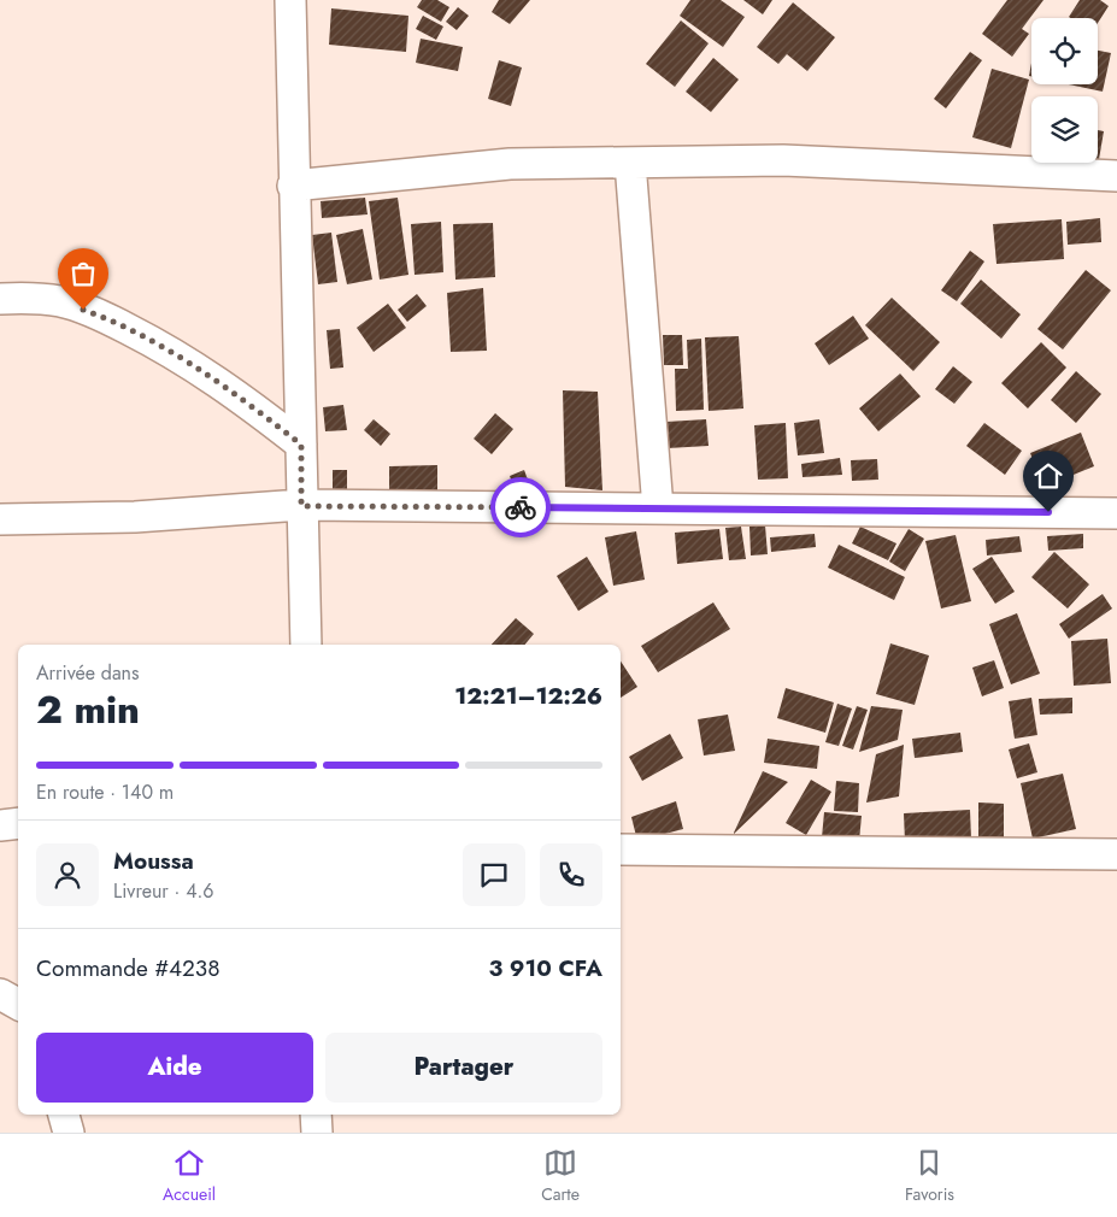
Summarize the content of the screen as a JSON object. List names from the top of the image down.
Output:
{
  "page": {
    "heading": ["2 min", "Arrivée dans", "12:21–12:26"],
    "panel": [
      "Moussa",
      "Livreur · 4.6",
      "Commande #4238",
      "3 910 CFA"
    ],
    "bar": "En route · 140 m",
    "buttons": ["Aide", "Partager"],
    "tabs": ["Accueil", "Carte", "Favoris"]
  }
}
